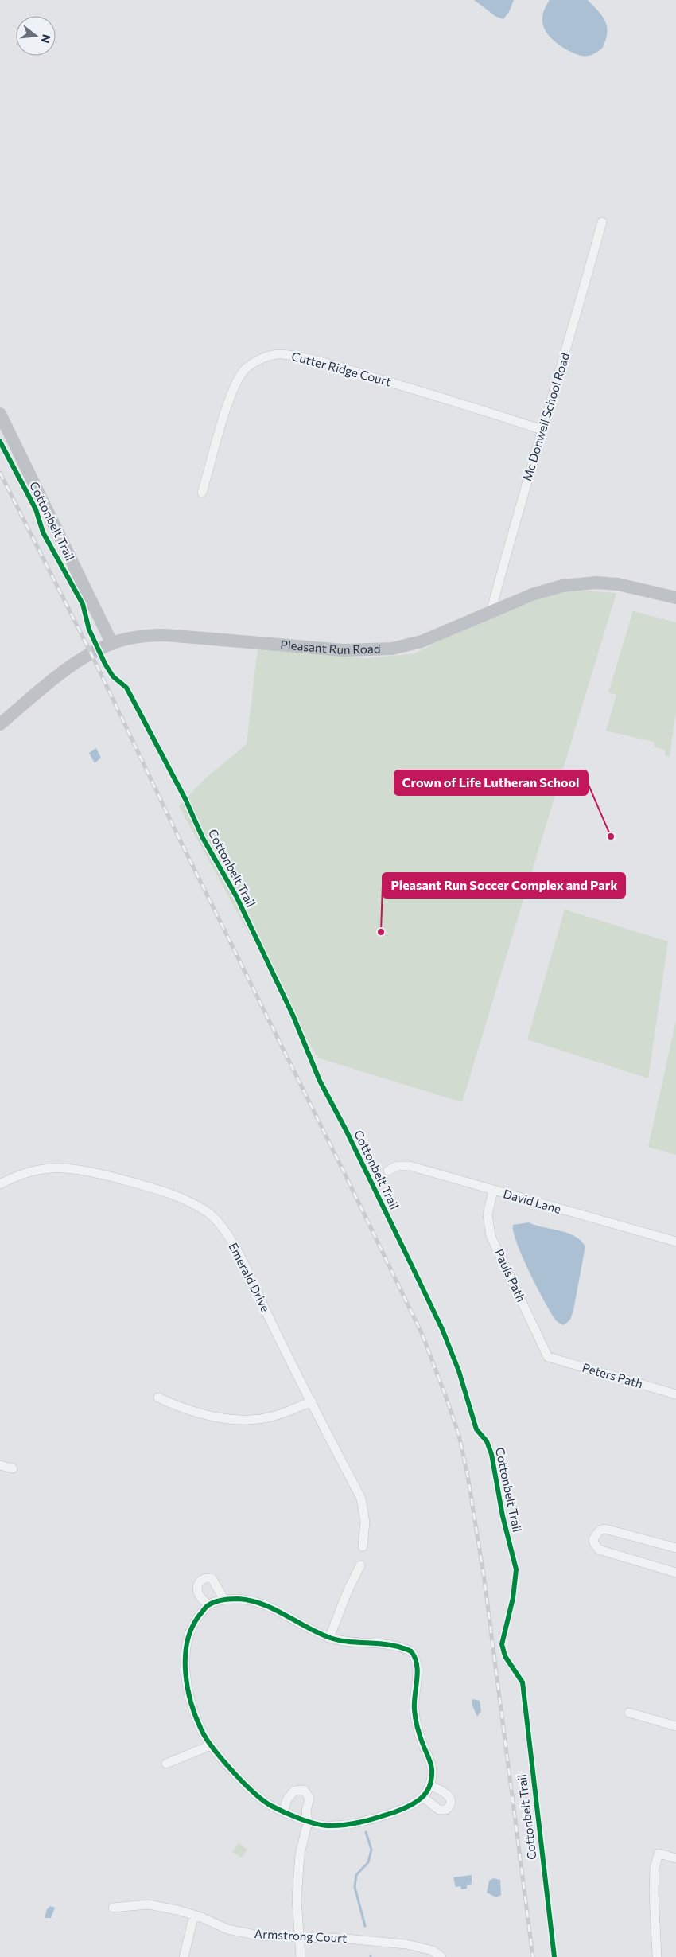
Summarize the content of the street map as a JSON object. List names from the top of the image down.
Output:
{
  "streets": {
    "main road": ["Pleasant Run Road"],
    "street": [
      "Cutter Ridge Court",
      "Mc Donwell School Road",
      "David Lane",
      "Pauls Path",
      "Emerald Drive",
      "Peters Path",
      "Armstrong Court"
    ],
    "cycle path": ["Cottonbelt Trail"]
  },
  "crossings": [
    ["Cutter Ridge Court", "Mc Donwell School Road"],
    ["Mc Donwell School Road", "Pleasant Run Road"],
    ["David Lane", "Pauls Path"],
    ["Pauls Path", "Peters Path"]
  ],
  "places": ["Crown of Life Lutheran School", "Pleasant Run Soccer Complex and Park"],
  "north": "right"
}
